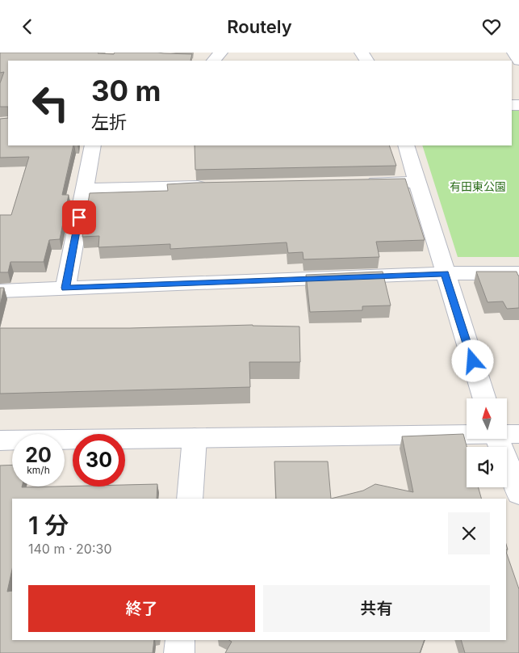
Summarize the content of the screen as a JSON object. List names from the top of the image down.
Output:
{
  "parks": ["有田東公園"],
  "north": "top",
  "page": {
    "header": "Routely",
    "turn": ["30 m", "左折"],
    "speed": "20 km/h",
    "limit": "30",
    "heading": ["1 分", "140 m · 20:30"],
    "buttons": ["終了", "共有"]
  }
}
